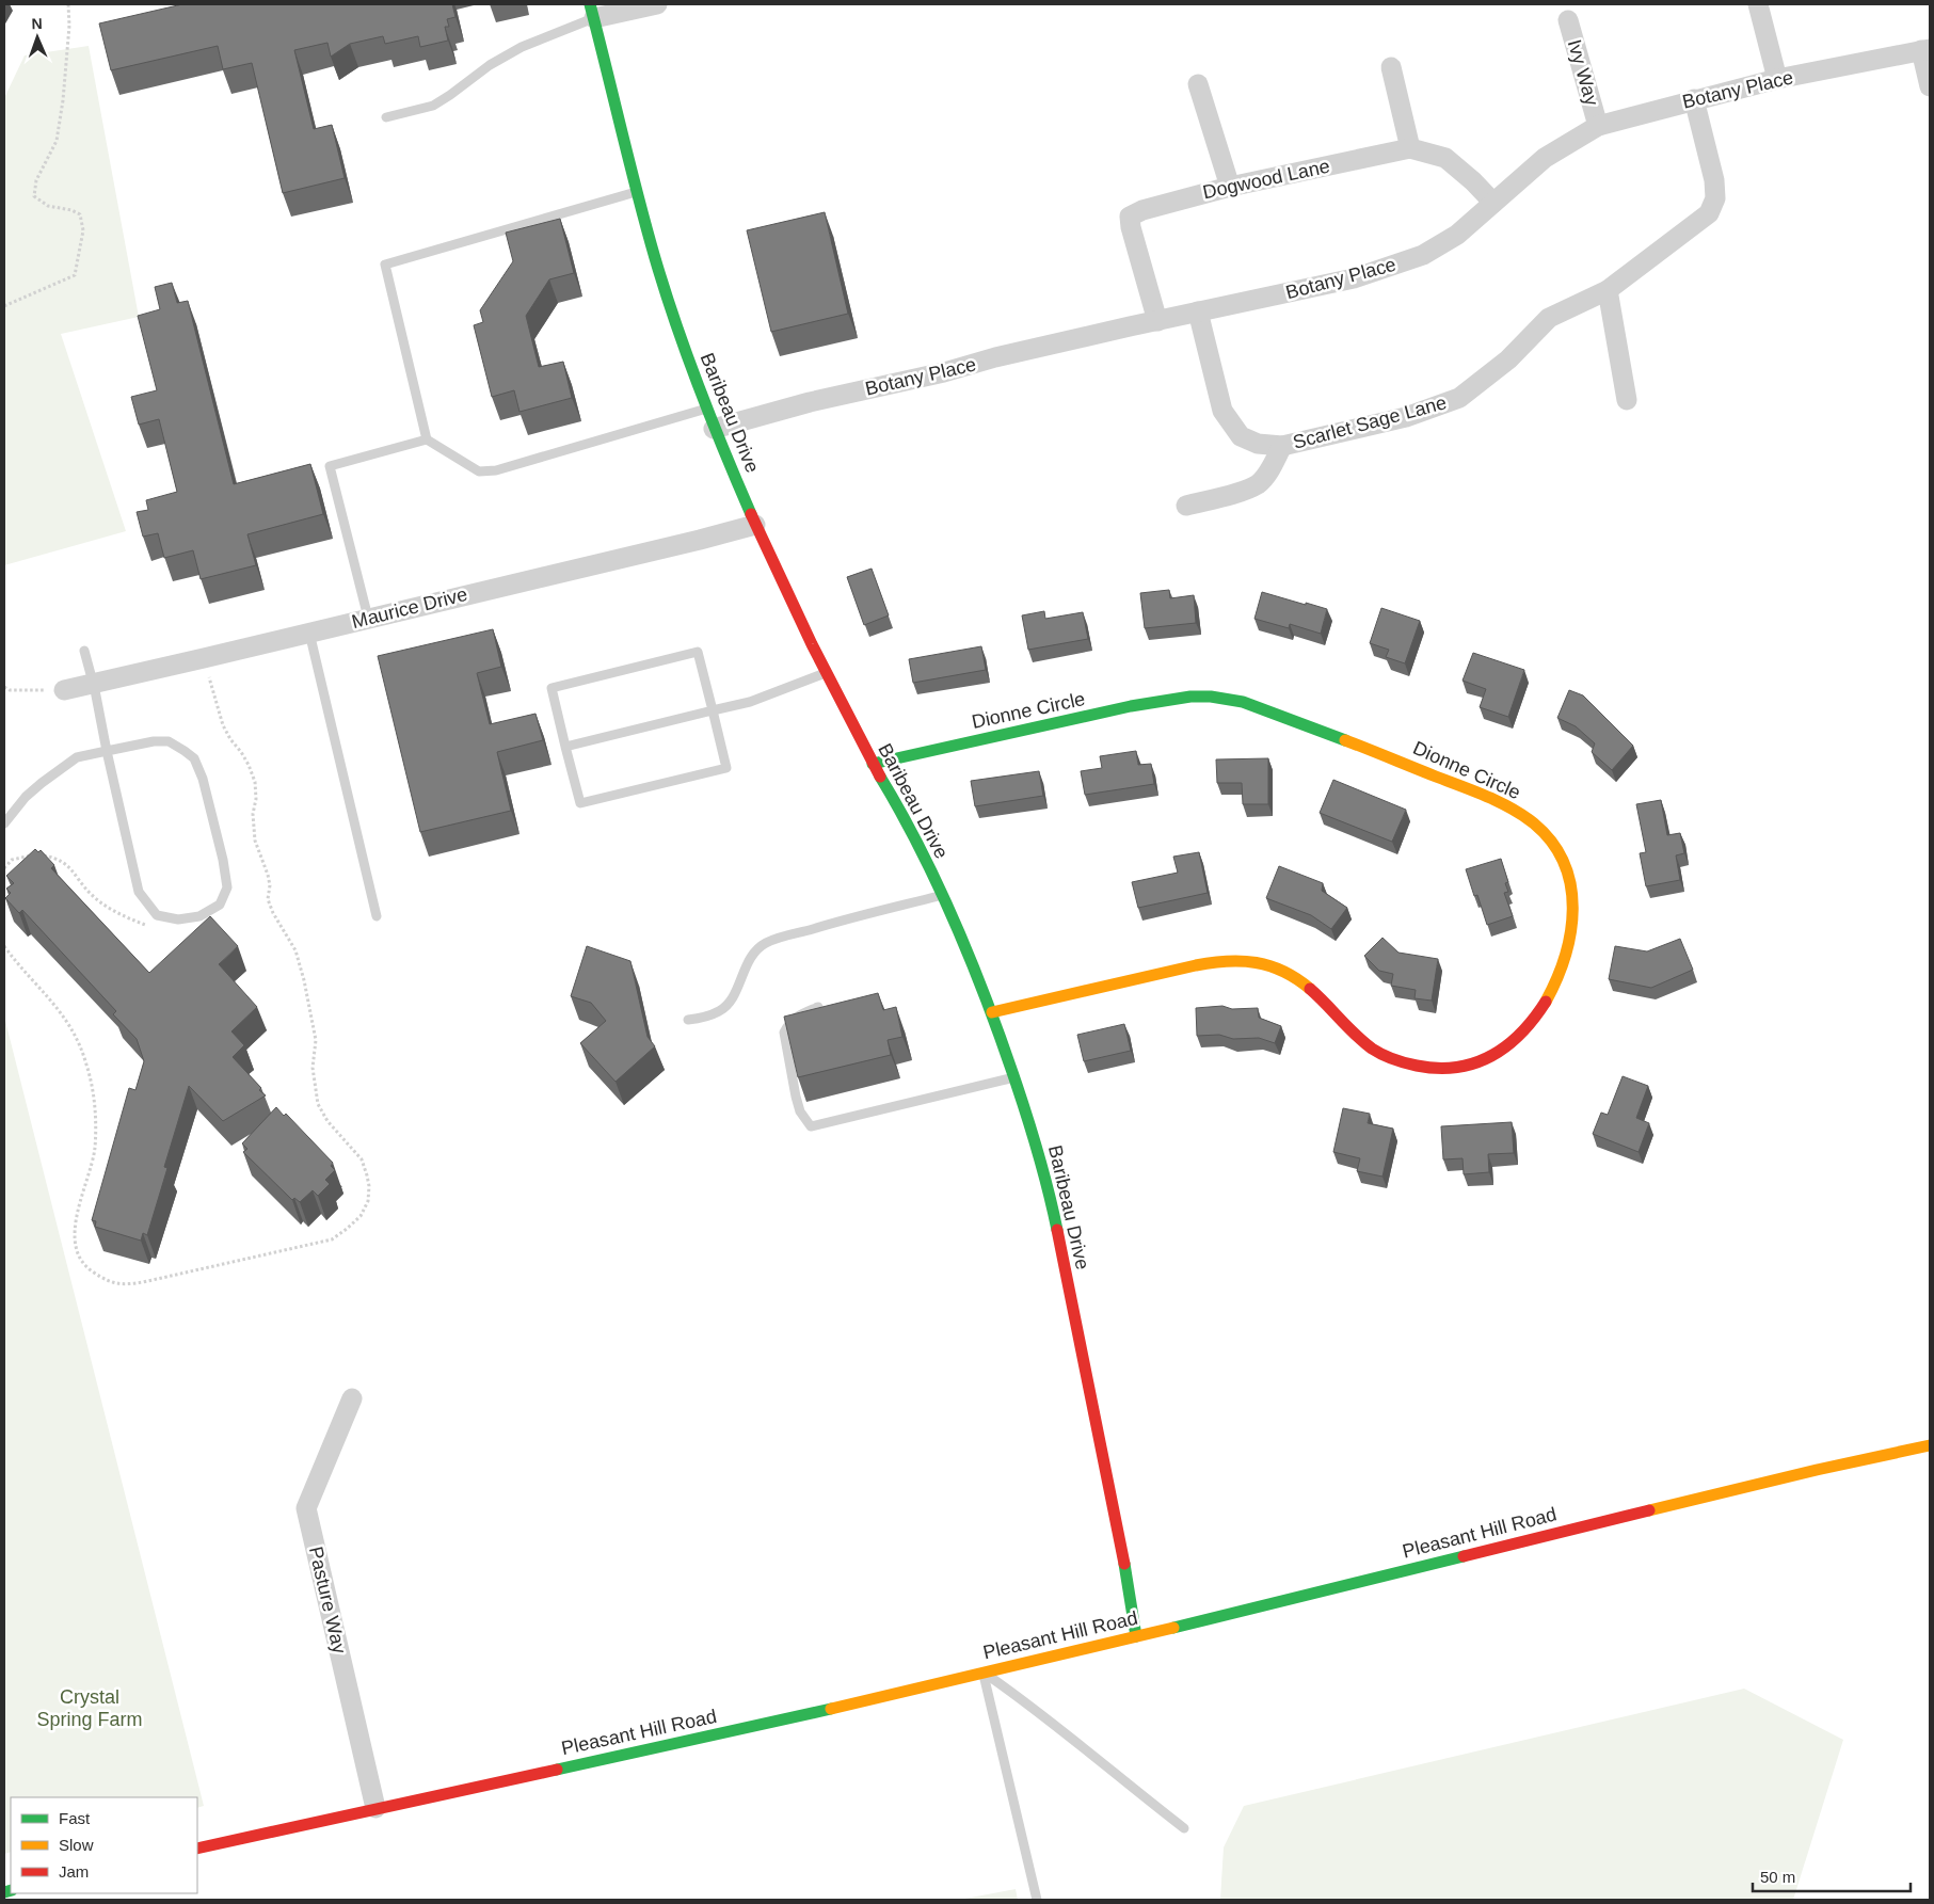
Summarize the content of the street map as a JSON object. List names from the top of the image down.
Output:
{
  "streets": {
    "street": [
      "Ivy Way",
      "Botany Place",
      "Dogwood Lane",
      "Baribeau Drive",
      "Scarlet Sage Lane",
      "Maurice Drive",
      "Dionne Circle",
      "Pleasant Hill Road",
      "Pasture Way"
    ]
  },
  "crossings": [
    ["Ivy Way", "Botany Place"],
    ["Botany Place", "Dogwood Lane"],
    ["Botany Place", "Baribeau Drive"],
    ["Botany Place", "Scarlet Sage Lane"],
    ["Baribeau Drive", "Maurice Drive"],
    ["Baribeau Drive", "Dionne Circle"],
    ["Baribeau Drive", "Pleasant Hill Road"],
    ["Pleasant Hill Road", "Pasture Way"]
  ],
  "parks": ["Crystal Spring Farm"],
  "legend": ["Fast", "Slow", "Jam"],
  "scale_bar": "50 m",
  "north": "top"
}
